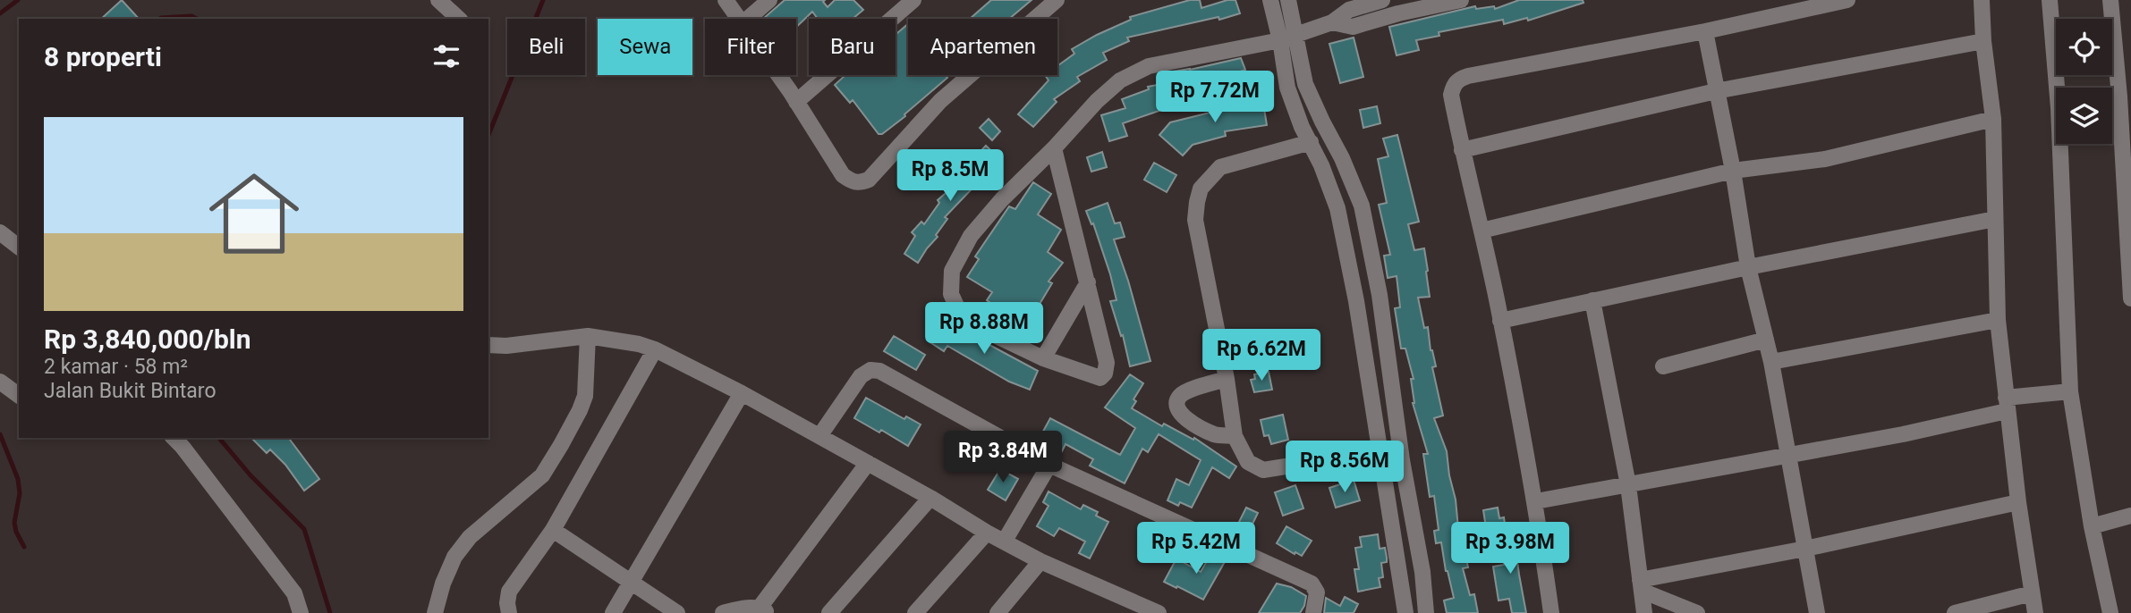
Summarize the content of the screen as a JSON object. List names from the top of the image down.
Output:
{
  "page": {
    "chip": [
      "Beli",
      "Sewa",
      "Filter",
      "Baru",
      "Apartemen"
    ],
    "heading": "8 properti",
    "price": [
      "Rp 7.72M",
      "Rp 8.5M",
      "Rp 8.88M",
      "Rp 6.62M",
      "Rp 3.84M",
      "Rp 8.56M",
      "Rp 5.42M",
      "Rp 3.98M"
    ],
    "list": [
      {
        "name": "Rp 3,840,000/bln",
        "note": "2 kamar · 58 m² · Jalan Bukit Bintaro"
      }
    ]
  }
}
